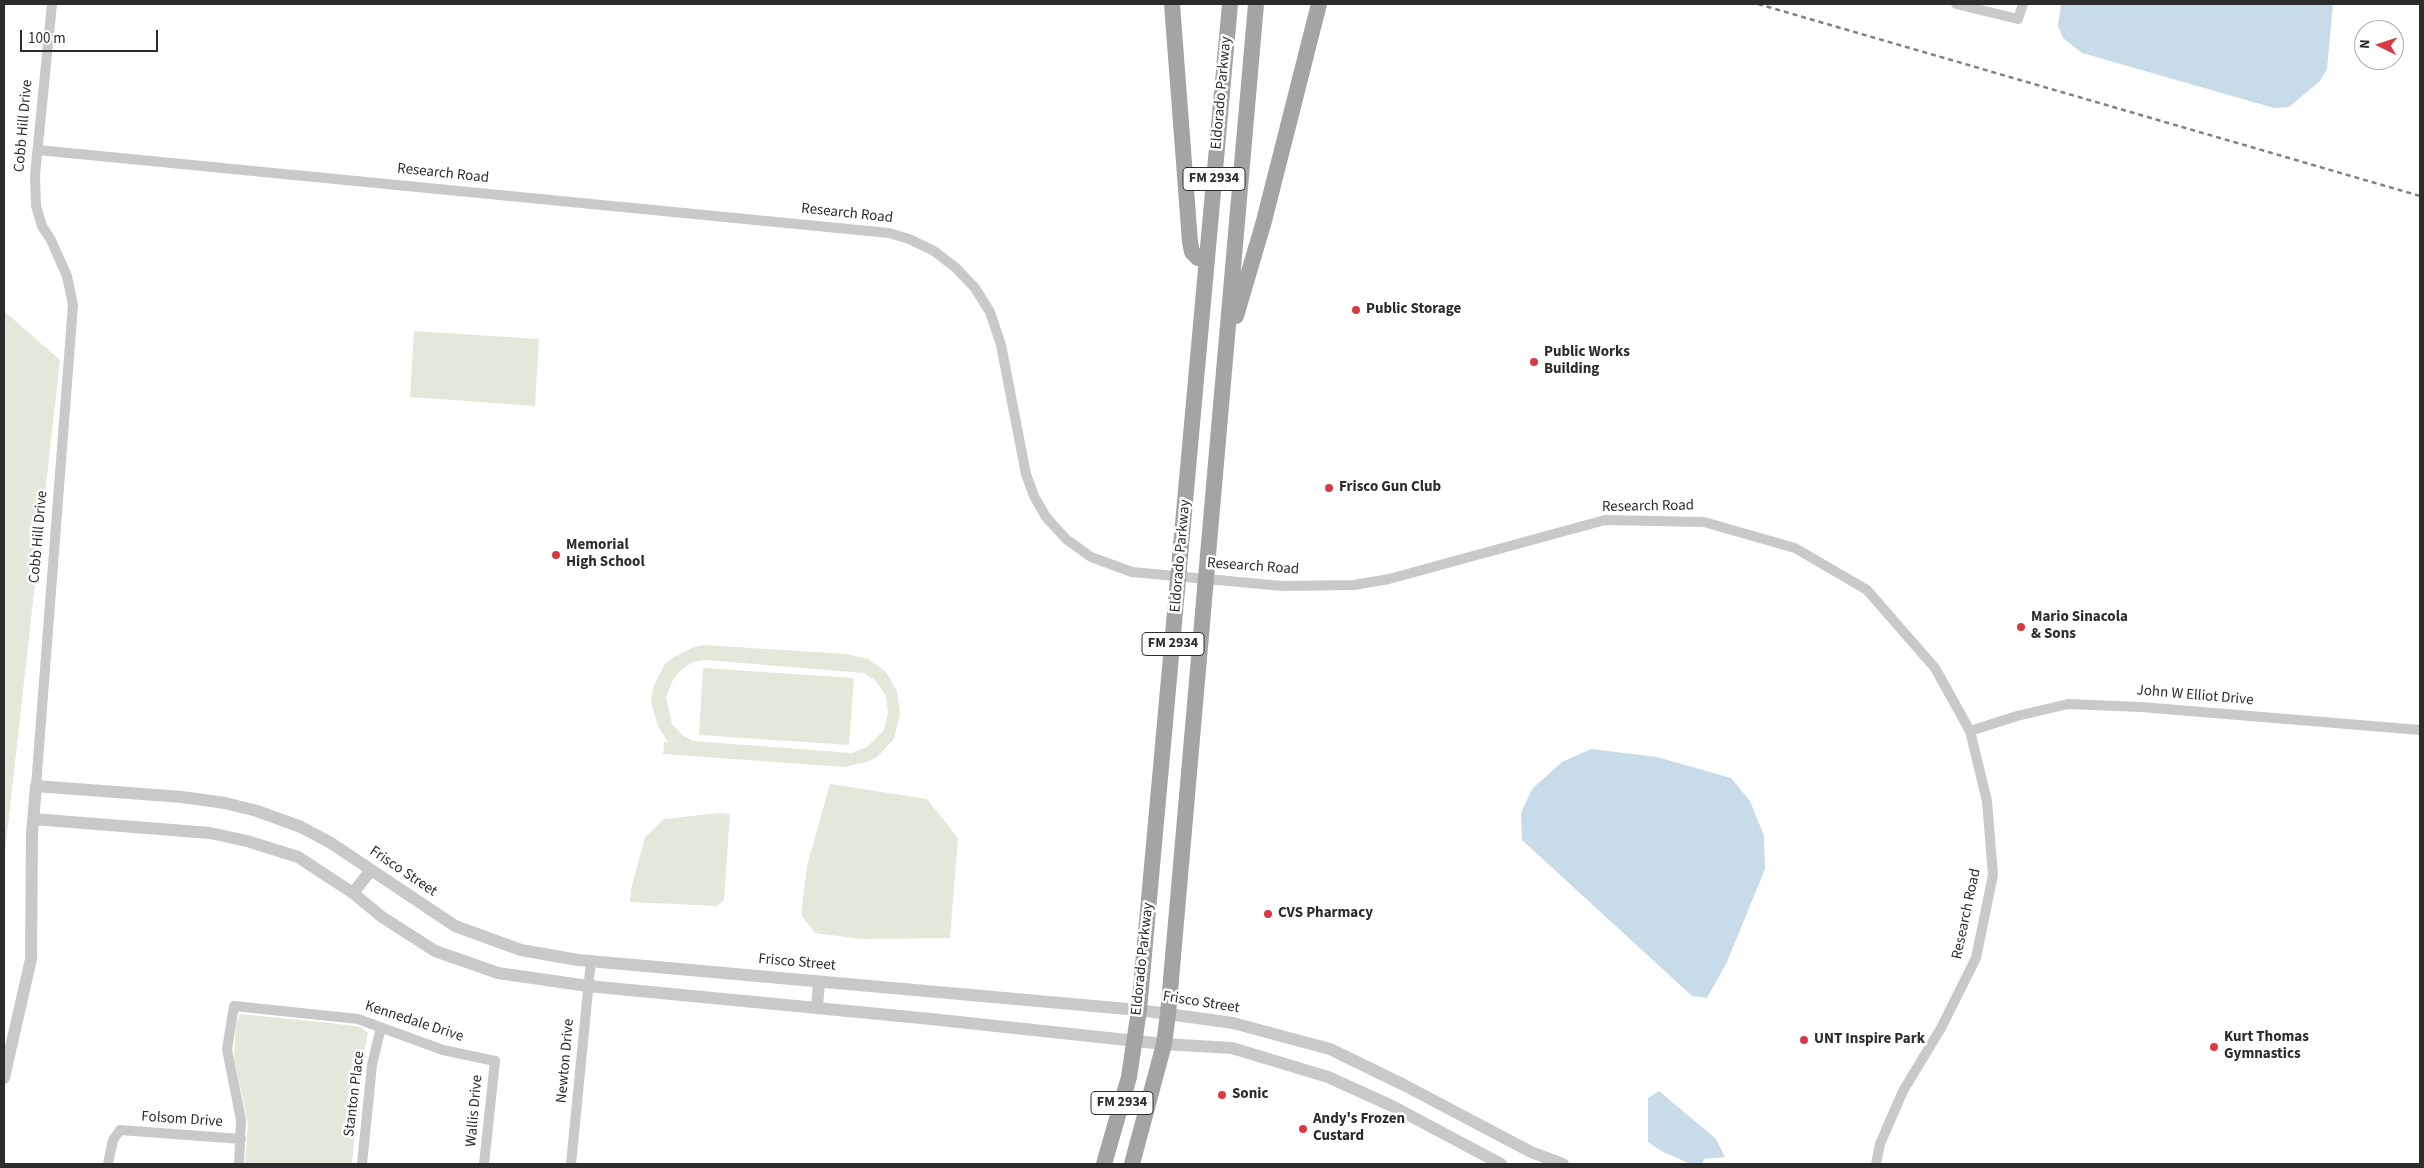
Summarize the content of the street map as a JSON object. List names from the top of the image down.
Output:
{
  "streets": {
    "main road": ["Eldorado Parkway", "FM 2934"],
    "street": [
      "Cobb Hill Drive",
      "Research Road",
      "John W Elliot Drive",
      "Frisco Street",
      "Kennedale Drive",
      "Newton Drive",
      "Stanton Place",
      "Wallis Drive",
      "Folsom Drive"
    ]
  },
  "crossings": [
    ["Eldorado Parkway", "Research Road"],
    ["Eldorado Parkway", "Frisco Street"],
    ["Cobb Hill Drive", "Research Road"],
    ["Cobb Hill Drive", "Frisco Street"],
    ["Research Road", "John W Elliot Drive"],
    ["Frisco Street", "Newton Drive"],
    ["Kennedale Drive", "Stanton Place"],
    ["Kennedale Drive", "Wallis Drive"],
    ["Kennedale Drive", "Folsom Drive"]
  ],
  "places": [
    "Public Storage",
    "Public Works Building",
    "Frisco Gun Club",
    "Memorial High School",
    "Mario Sinacola & Sons",
    "CVS Pharmacy",
    "UNT Inspire Park",
    "Kurt Thomas Gymnastics",
    "Sonic",
    "Andy's Frozen Custard"
  ],
  "scale_bar": "100 m",
  "north": "left"
}
